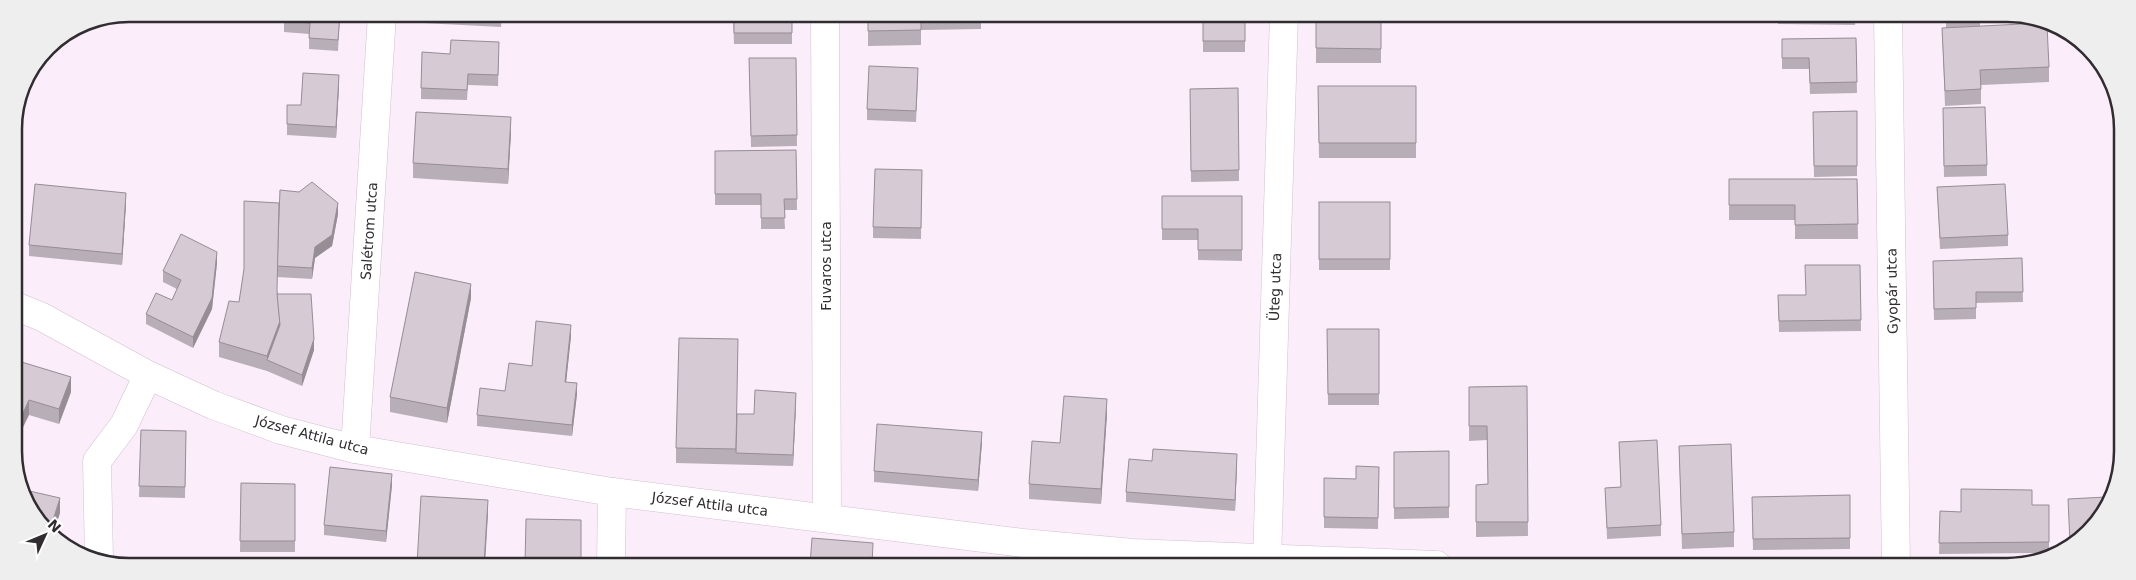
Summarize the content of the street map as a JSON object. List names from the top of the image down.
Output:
{
  "streets": {
    "street": [
      "Salétrom utca",
      "Fuvaros utca",
      "Üteg utca",
      "Gyopár utca",
      "József Attila utca"
    ]
  },
  "crossings": [
    ["Salétrom utca", "József Attila utca"],
    ["Fuvaros utca", "József Attila utca"]
  ],
  "north": "top right"
}
